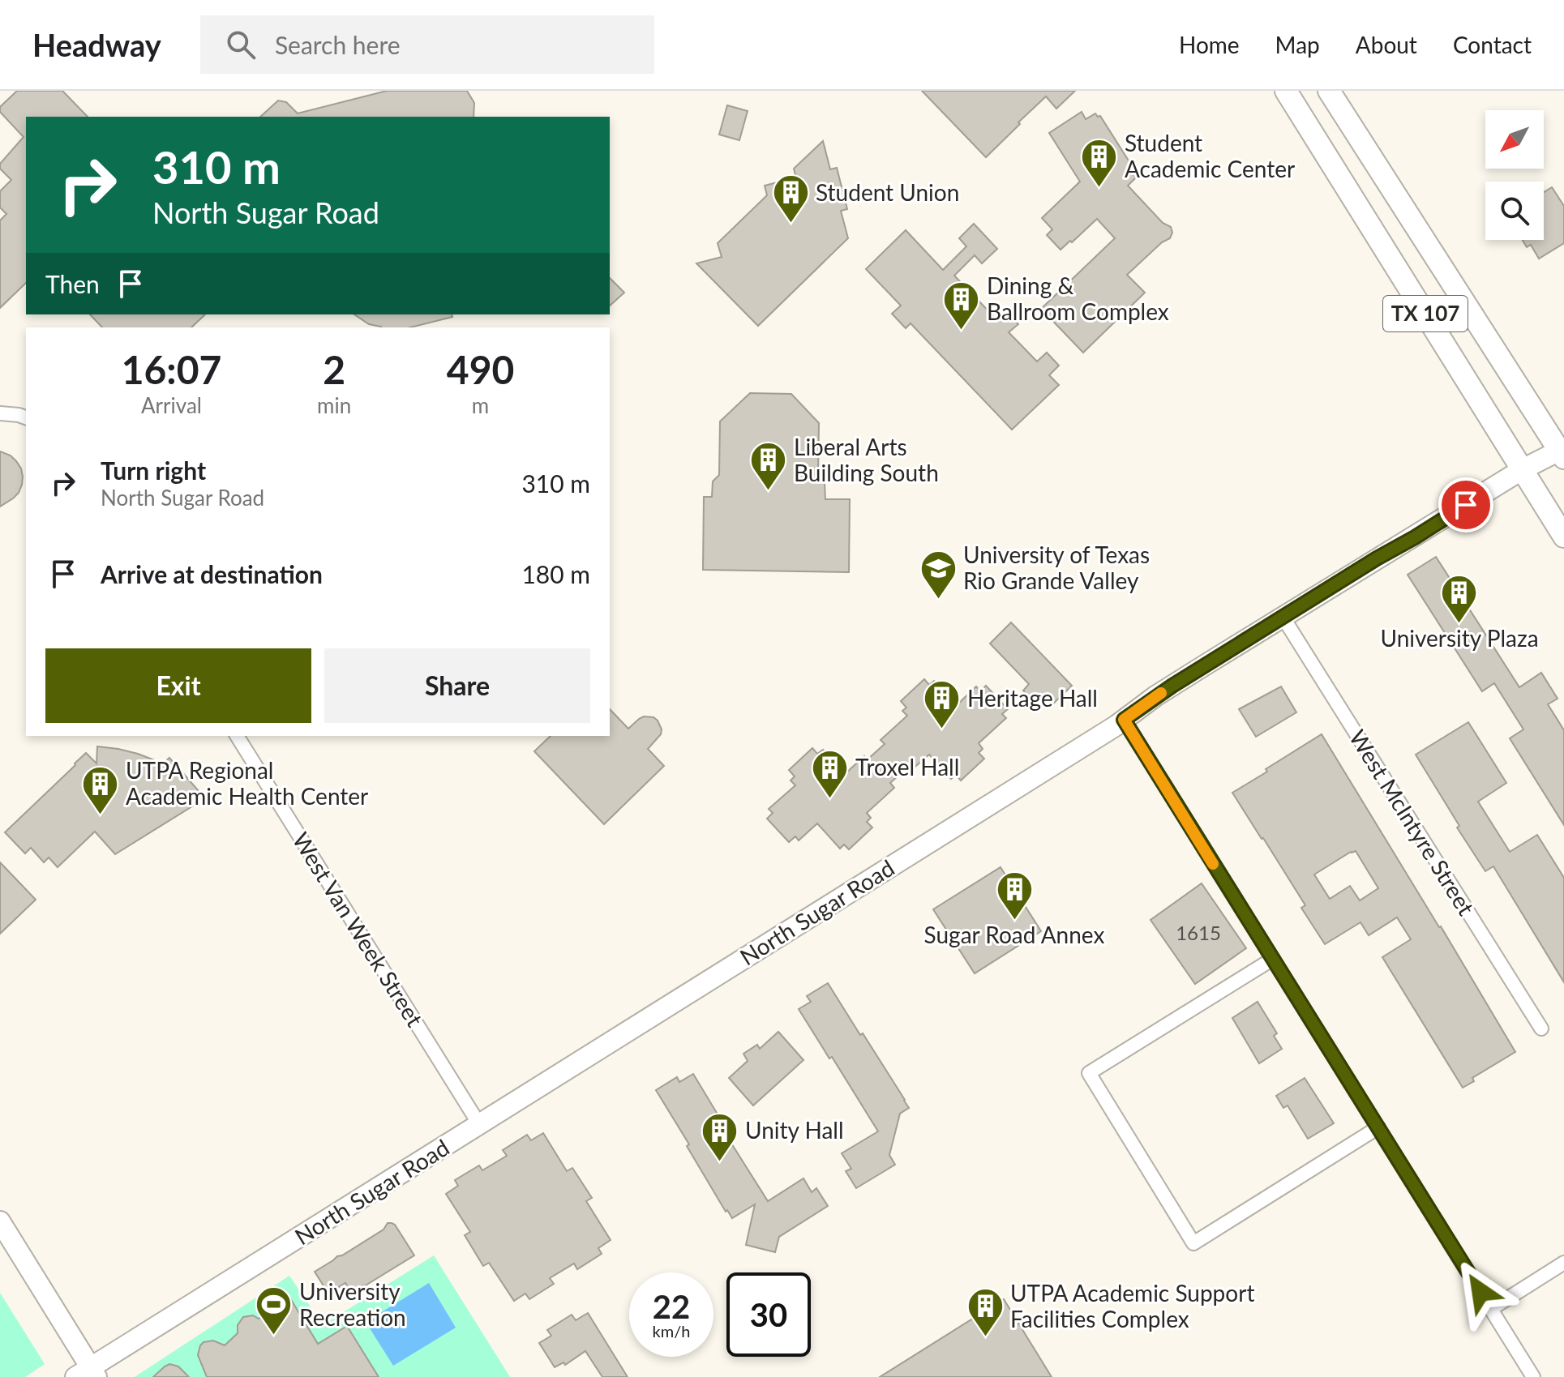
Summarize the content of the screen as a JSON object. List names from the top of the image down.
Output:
{
  "streets": {
    "main road": ["TX 107"],
    "street": ["West McIntyre Street", "North Sugar Road", "West Van Week Street"]
  },
  "crossings": [
    ["TX 107", "North Sugar Road"],
    ["West McIntyre Street", "North Sugar Road"],
    ["North Sugar Road", "West Van Week Street"]
  ],
  "places": {
    "building": [
      "Student Academic Center",
      "Student Union",
      "Dining & Ballroom Complex",
      "Liberal Arts Building South",
      "University Plaza",
      "Heritage Hall",
      "Troxel Hall",
      "UTPA Regional Academic Health Center",
      "Sugar Road Annex",
      "Unity Hall",
      "UTPA Academic Support Facilities Complex"
    ],
    "school or university": ["University of Texas Rio Grande Valley"],
    "sports": ["University Recreation"]
  },
  "house_numbers": ["1615"],
  "north": "bottom left",
  "page": {
    "header": "Headway",
    "search": "Search here",
    "nav": [
      "Home",
      "Map",
      "About",
      "Contact"
    ],
    "turn": ["310 m", "North Sugar Road"],
    "then": "Then",
    "eta": [
      "16:07",
      "Arrival",
      "2",
      "min",
      "490",
      "m"
    ],
    "list": [
      {
        "name": "Turn right",
        "note": "North Sugar Road",
        "value": "310 m"
      },
      {
        "name": "Arrive at destination",
        "value": "180 m"
      }
    ],
    "buttons": ["Exit", "Share"],
    "speed": "22 km/h",
    "limit": "30"
  }
}
